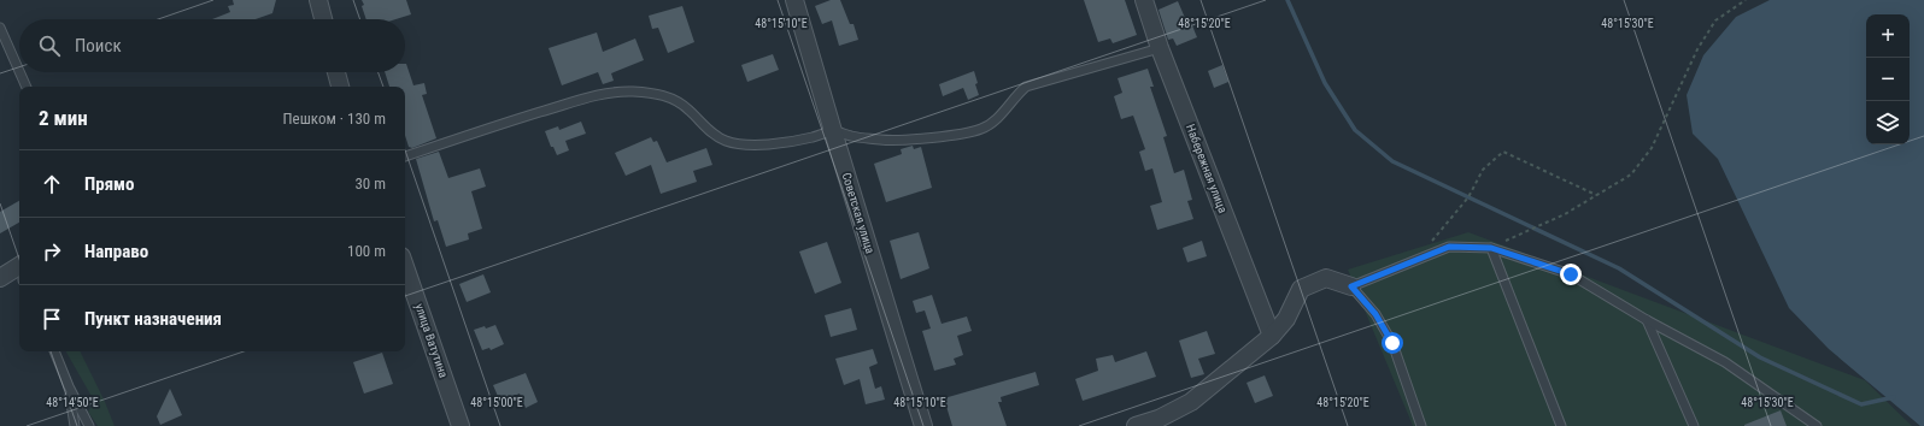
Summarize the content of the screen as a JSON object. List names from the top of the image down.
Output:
{
  "streets": {
    "street": ["Набережная улица", "Советская улица", "улица Ватутина"]
  },
  "page": {
    "map_buttons": ["+", "−"],
    "search": "Поиск",
    "heading": ["2 мин", "Пешком · 130 m"],
    "list": [
      ["Прямо", "30 m"],
      ["Направо", "100 m"],
      "Пункт назначения"
    ]
  },
  "coordinates": [
    "48°15'10\"E",
    "48°15'20\"E",
    "48°15'30\"E",
    "48°14'50\"E",
    "48°15'00\"E"
  ]
}
